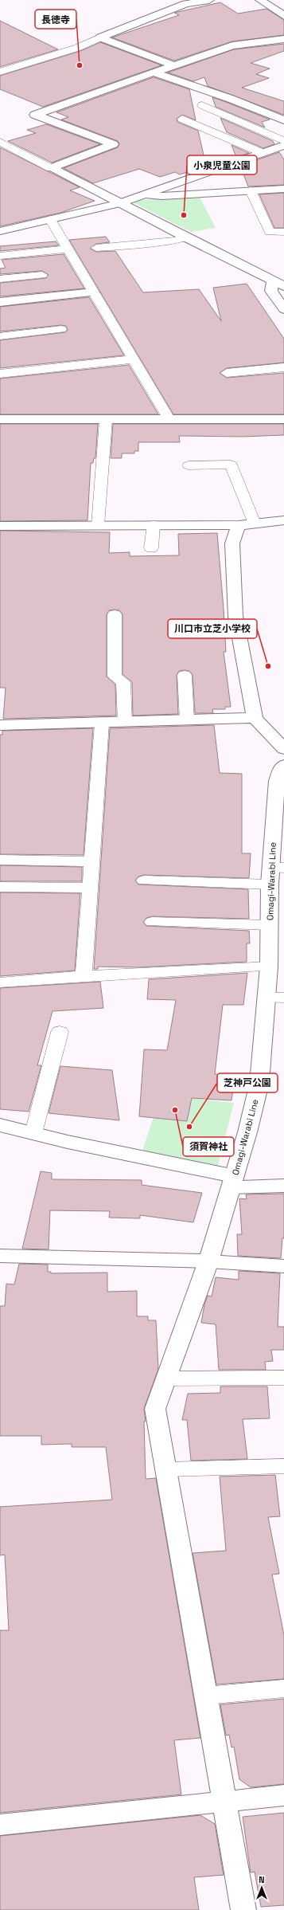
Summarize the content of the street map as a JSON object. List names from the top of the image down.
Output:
{
  "streets": {
    "street": ["Omagi-Warabi Line"]
  },
  "places": [
    "長徳寺",
    "小泉児童公園",
    "川口市立芝小学校",
    "須賀神社",
    "芝神戸公園"
  ],
  "north": "top"
}
